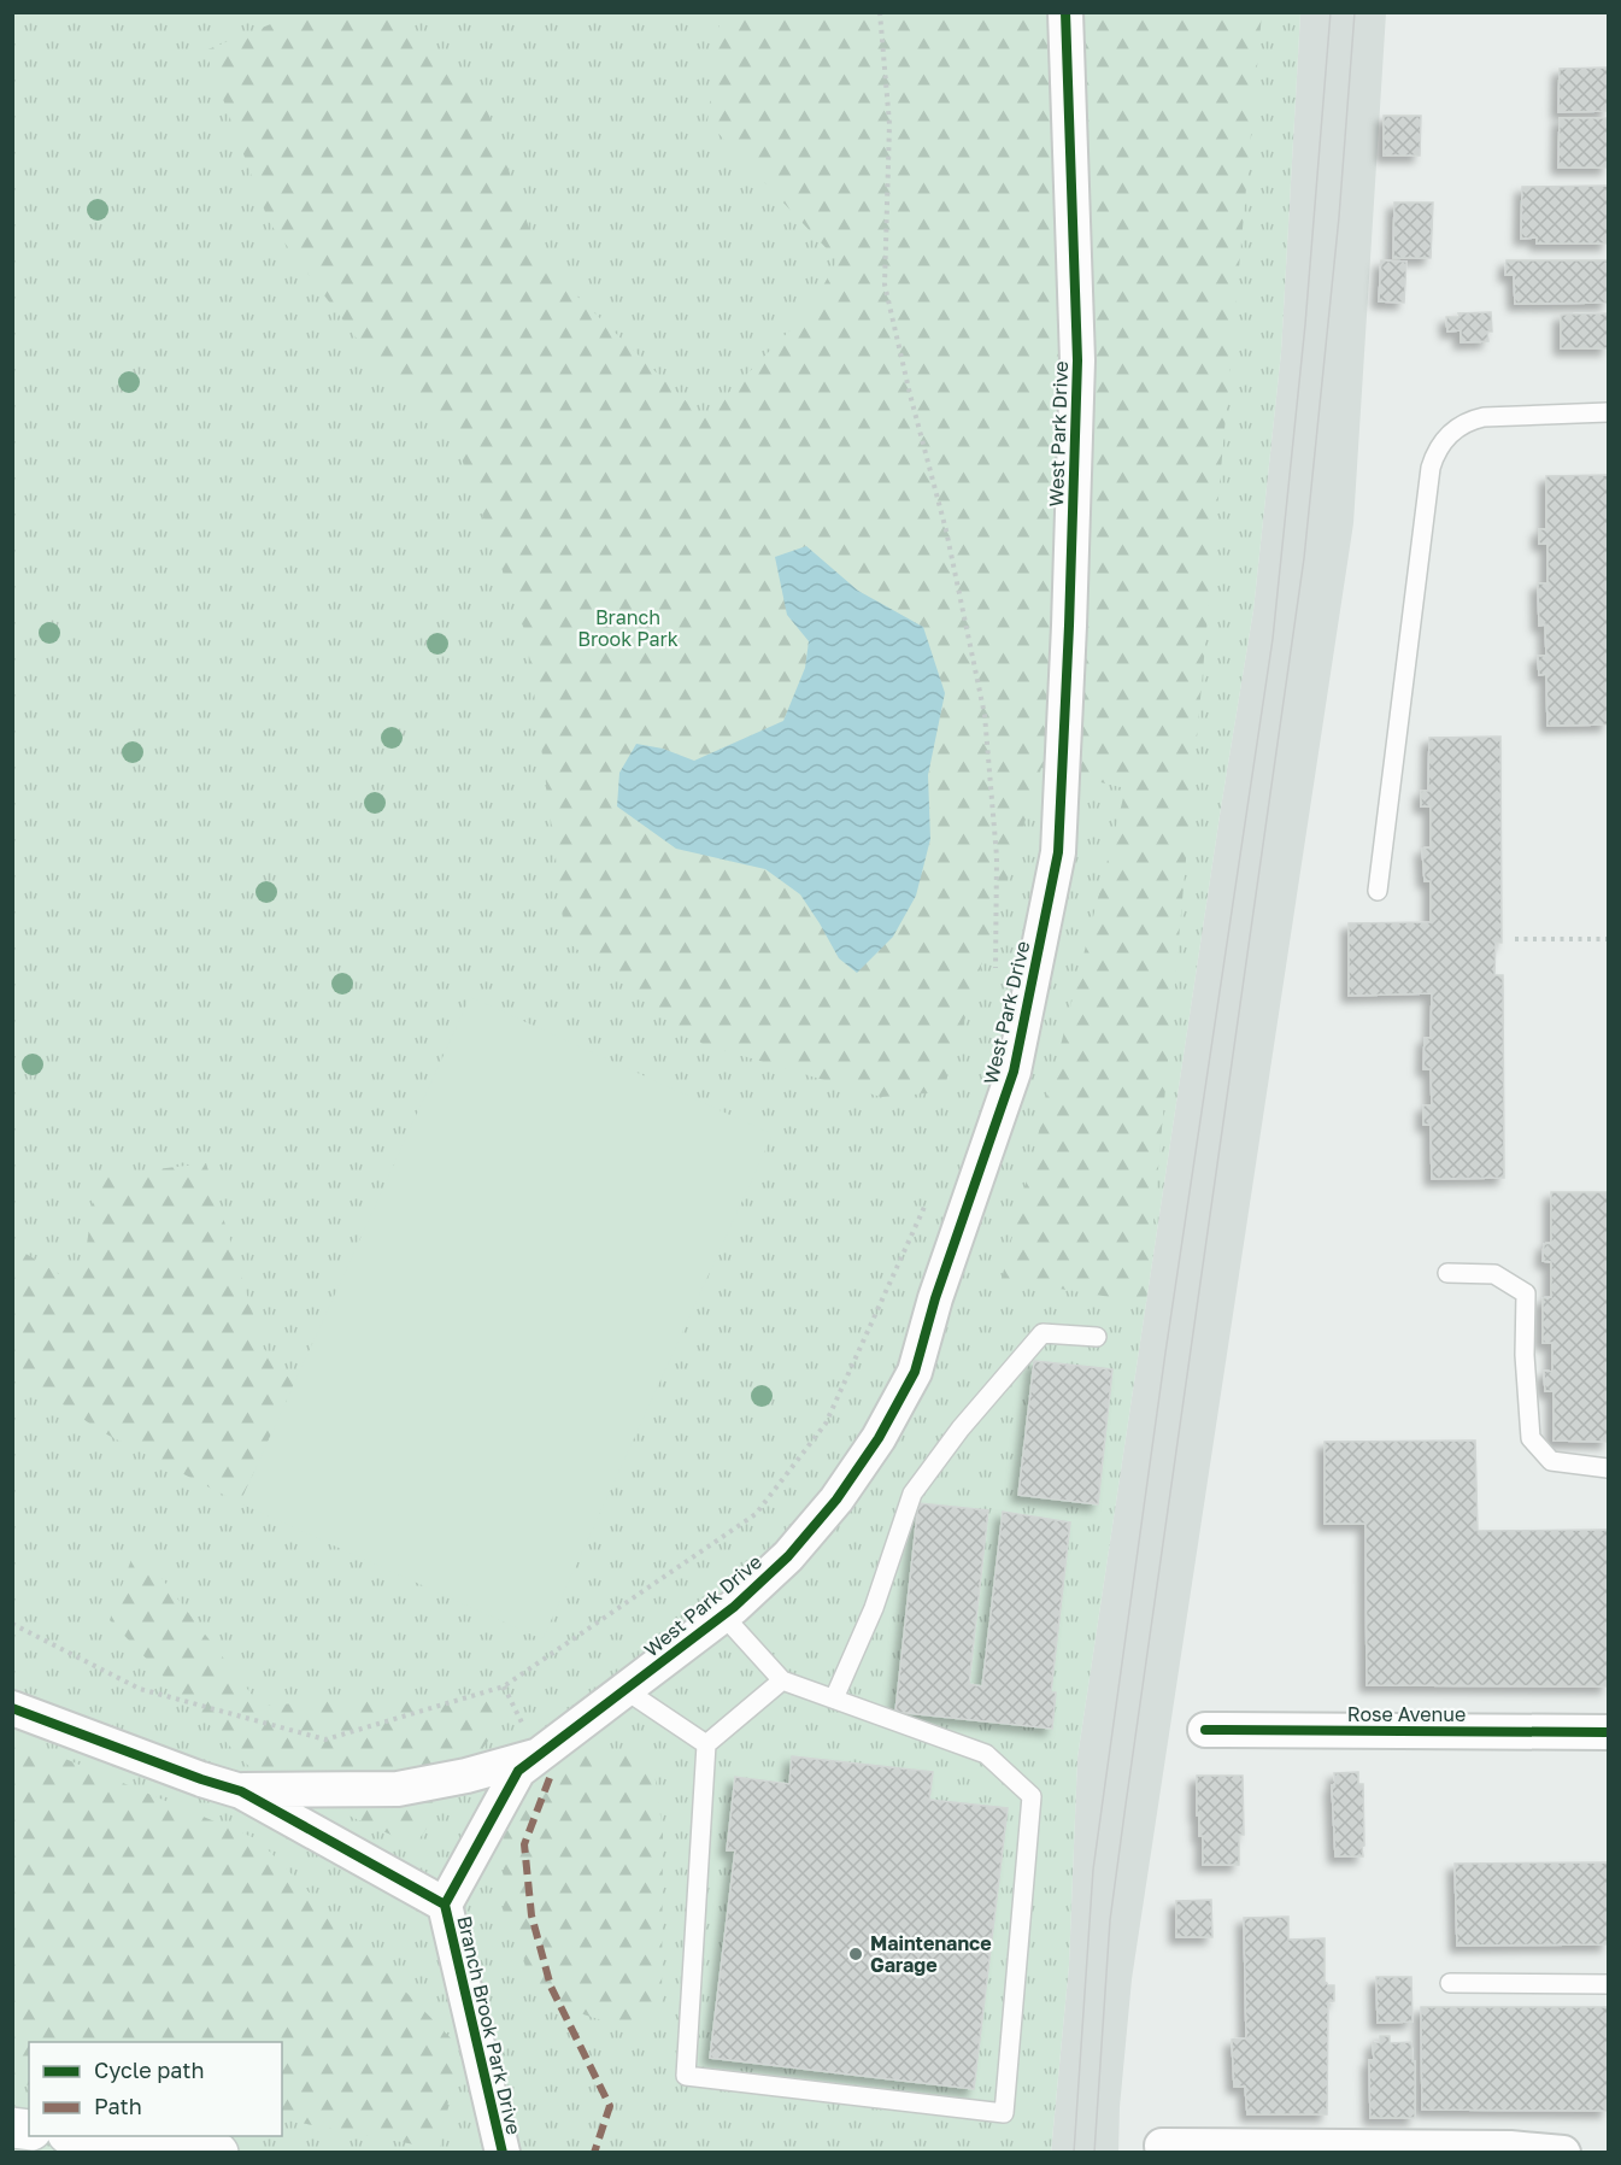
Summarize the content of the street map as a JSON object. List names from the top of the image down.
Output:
{
  "streets": {
    "street": ["West Park Drive", "Rose Avenue", "Branch Brook Park Drive"]
  },
  "crossings": [
    ["West Park Drive", "Branch Brook Park Drive"]
  ],
  "parks": ["Branch Brook Park"],
  "places": ["Maintenance Garage"],
  "legend": ["Cycle path", "Path"]
}
